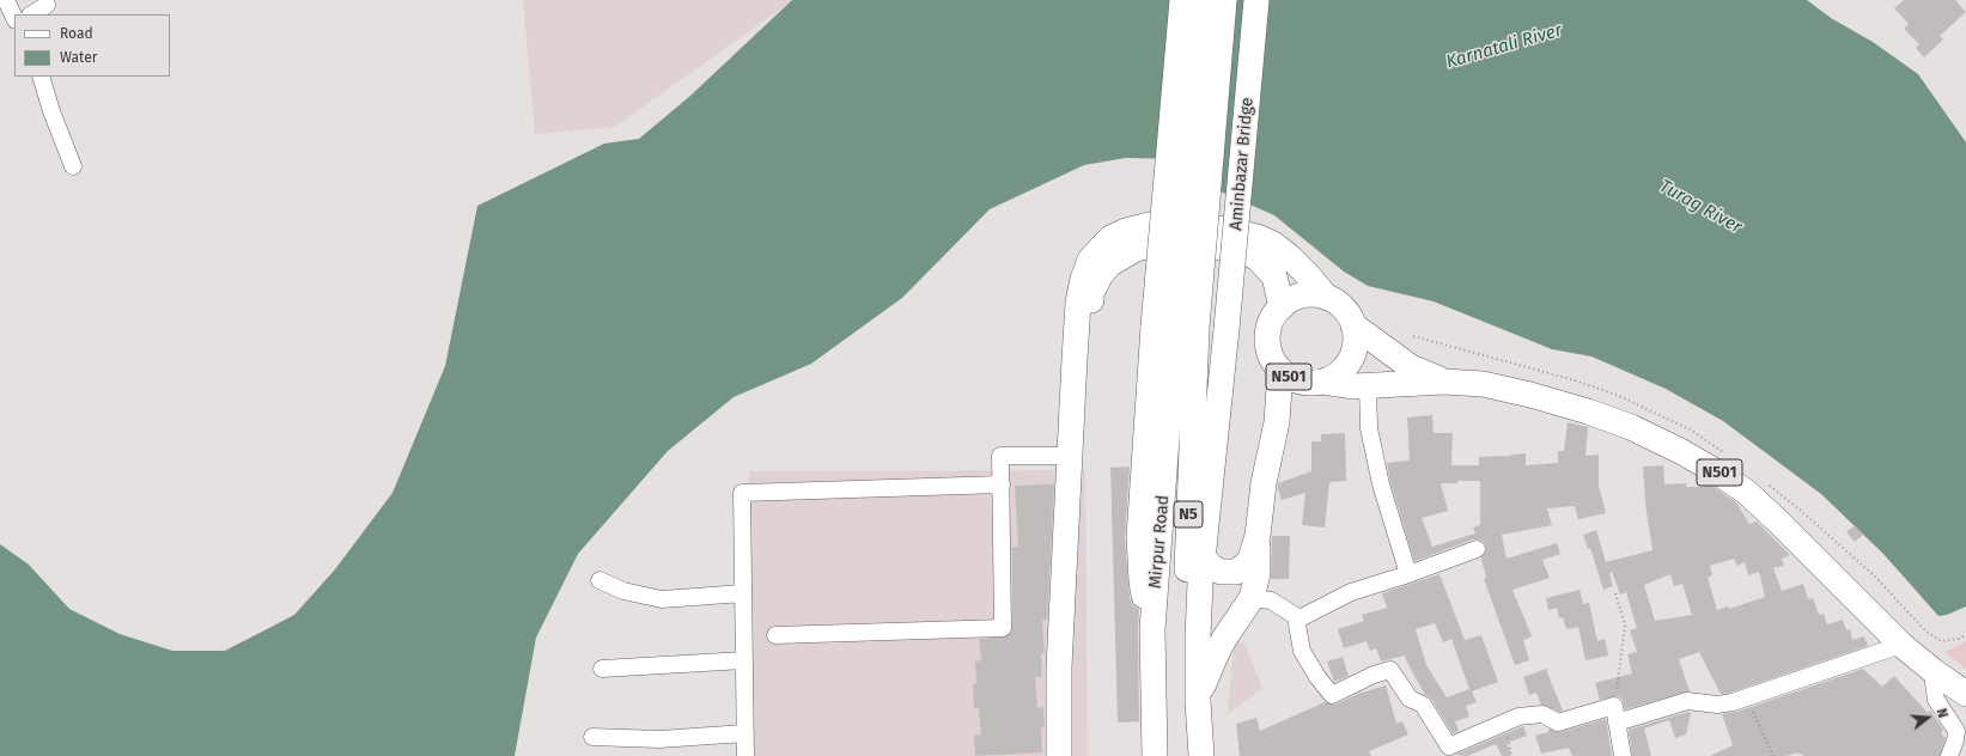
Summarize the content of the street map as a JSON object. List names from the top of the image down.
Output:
{
  "streets": {
    "highway": [
      "Aminbazar Bridge",
      "N501",
      "N5",
      "Mirpur Road"
    ]
  },
  "crossings": [
    ["Aminbazar Bridge", "N501"],
    ["Aminbazar Bridge", "N5"],
    ["Aminbazar Bridge", "Mirpur Road"],
    ["N501", "N5"],
    ["N5", "Mirpur Road"]
  ],
  "water": ["Karnatali River", "Turag River"],
  "legend": ["Road", "Water"],
  "north": "right"
}
